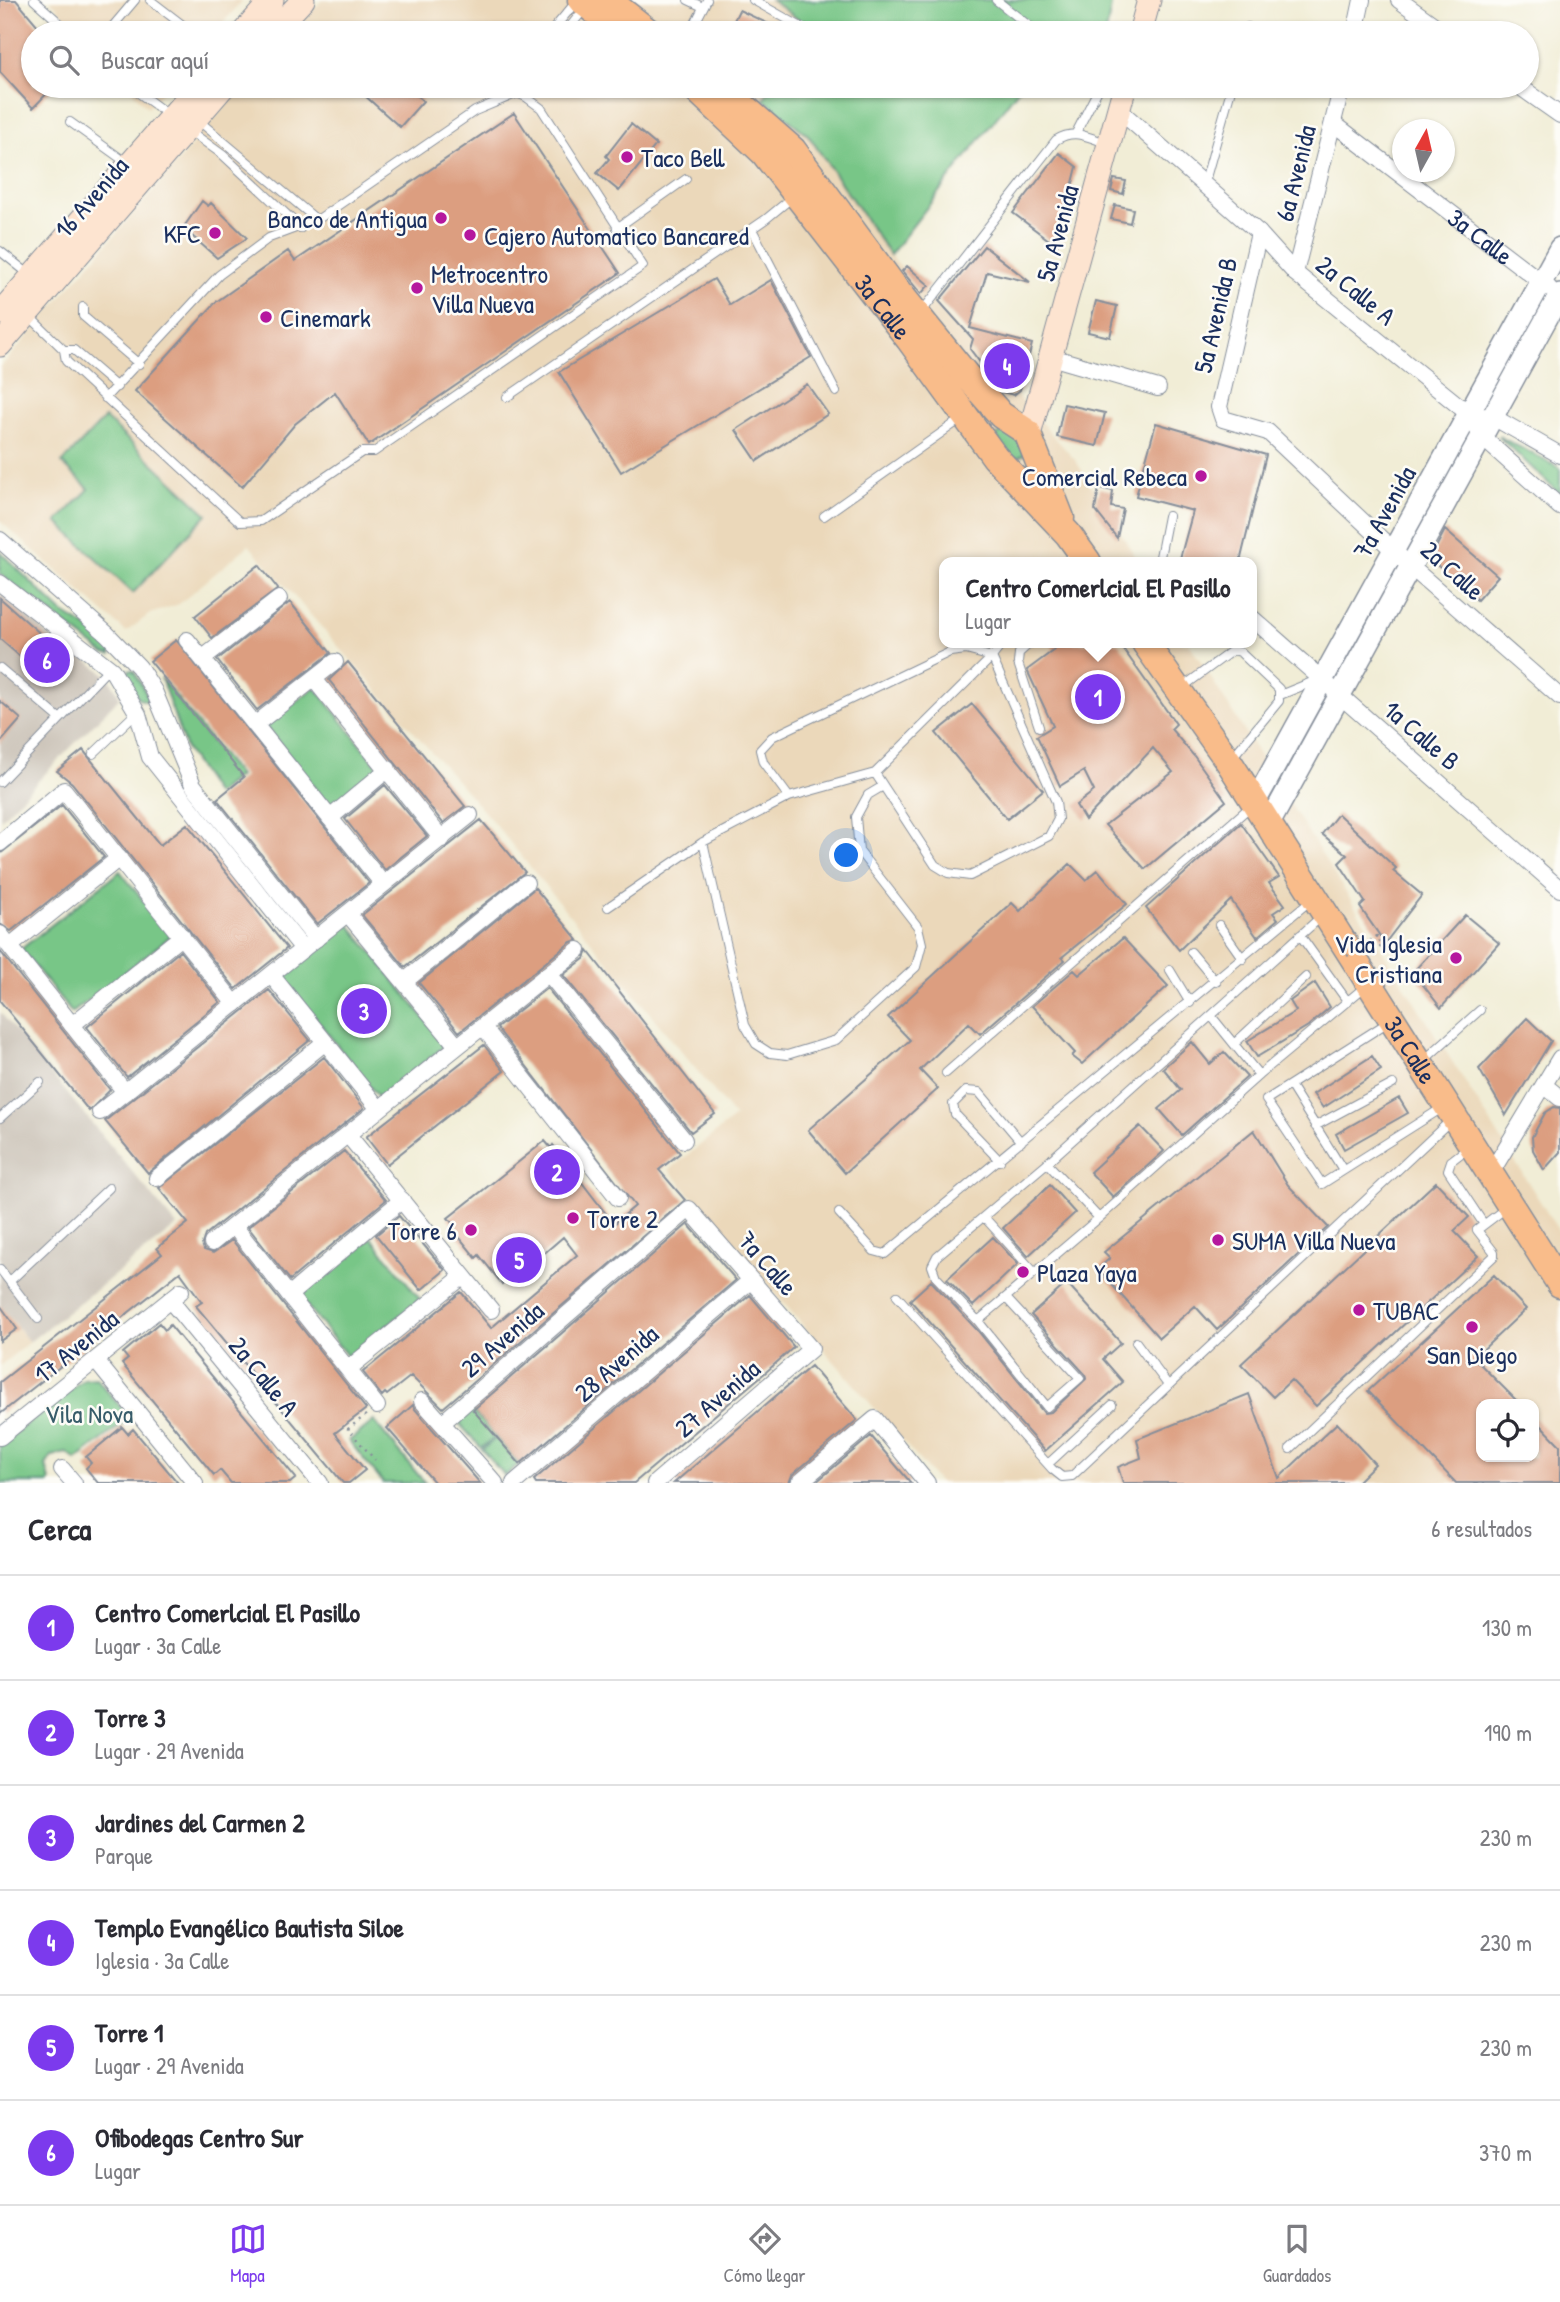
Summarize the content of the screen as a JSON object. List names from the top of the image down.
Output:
{
  "streets": {
    "main road": ["16 Avenida", "5a Avenida", "3a Calle"],
    "street": [
      "6a Avenida",
      "2a Calle A",
      "5a Avenida B",
      "7a Avenida",
      "2a Calle",
      "1a Calle B",
      "7a Calle",
      "29 Avenida",
      "17 Avenida",
      "28 Avenida",
      "27 Avenida"
    ]
  },
  "crossings": [
    ["6a Avenida", "3a Calle"],
    ["6a Avenida", "2a Calle A"],
    ["5a Avenida", "3a Calle"],
    ["5a Avenida", "2a Calle A"],
    ["3a Calle", "7a Avenida"],
    ["2a Calle A", "5a Avenida B"],
    ["2a Calle A", "7a Avenida"],
    ["2a Calle A", "17 Avenida"],
    ["5a Avenida B", "2a Calle"],
    ["7a Avenida", "2a Calle"],
    ["7a Avenida", "1a Calle B"],
    ["7a Calle", "29 Avenida"],
    ["7a Calle", "28 Avenida"],
    ["7a Calle", "27 Avenida"]
  ],
  "parks": ["Vila Nova"],
  "places": [
    "Taco Bell",
    "Banco de Antigua",
    "KFC",
    "Cajero Automatico Bancared",
    "Metrocentro Villa Nueva",
    "Cinemark",
    "Comercial Rebeca",
    "Vida Iglesia Cristiana",
    "Torre 2",
    "Torre 6",
    "SUMA Villa Nueva",
    "Plaza Yaya",
    "TUBAC",
    "San Diego"
  ],
  "north": "top",
  "page": {
    "search": "Buscar aquí",
    "pins": [
      "4",
      "6",
      "1",
      "3",
      "2",
      "5"
    ],
    "popup": ["Centro Comerlcial El Pasillo", "Lugar"],
    "heading": ["Cerca", "6 resultados"],
    "list": [
      {
        "mark": "1",
        "name": "Centro Comerlcial El Pasillo",
        "note": "Lugar · 3a Calle",
        "value": "130 m"
      },
      {
        "mark": "2",
        "name": "Torre 3",
        "note": "Lugar · 29 Avenida",
        "value": "190 m"
      },
      {
        "mark": "3",
        "name": "Jardines del Carmen 2",
        "note": "Parque",
        "value": "230 m"
      },
      {
        "mark": "4",
        "name": "Templo Evangélico Bautista Siloe",
        "note": "Iglesia · 3a Calle",
        "value": "230 m"
      },
      {
        "mark": "5",
        "name": "Torre 1",
        "note": "Lugar · 29 Avenida",
        "value": "230 m"
      },
      {
        "mark": "6",
        "name": "Ofibodegas Centro Sur",
        "note": "Lugar",
        "value": "370 m"
      }
    ],
    "nav": ["Mapa", "Cómo llegar", "Guardados"]
  }
}
